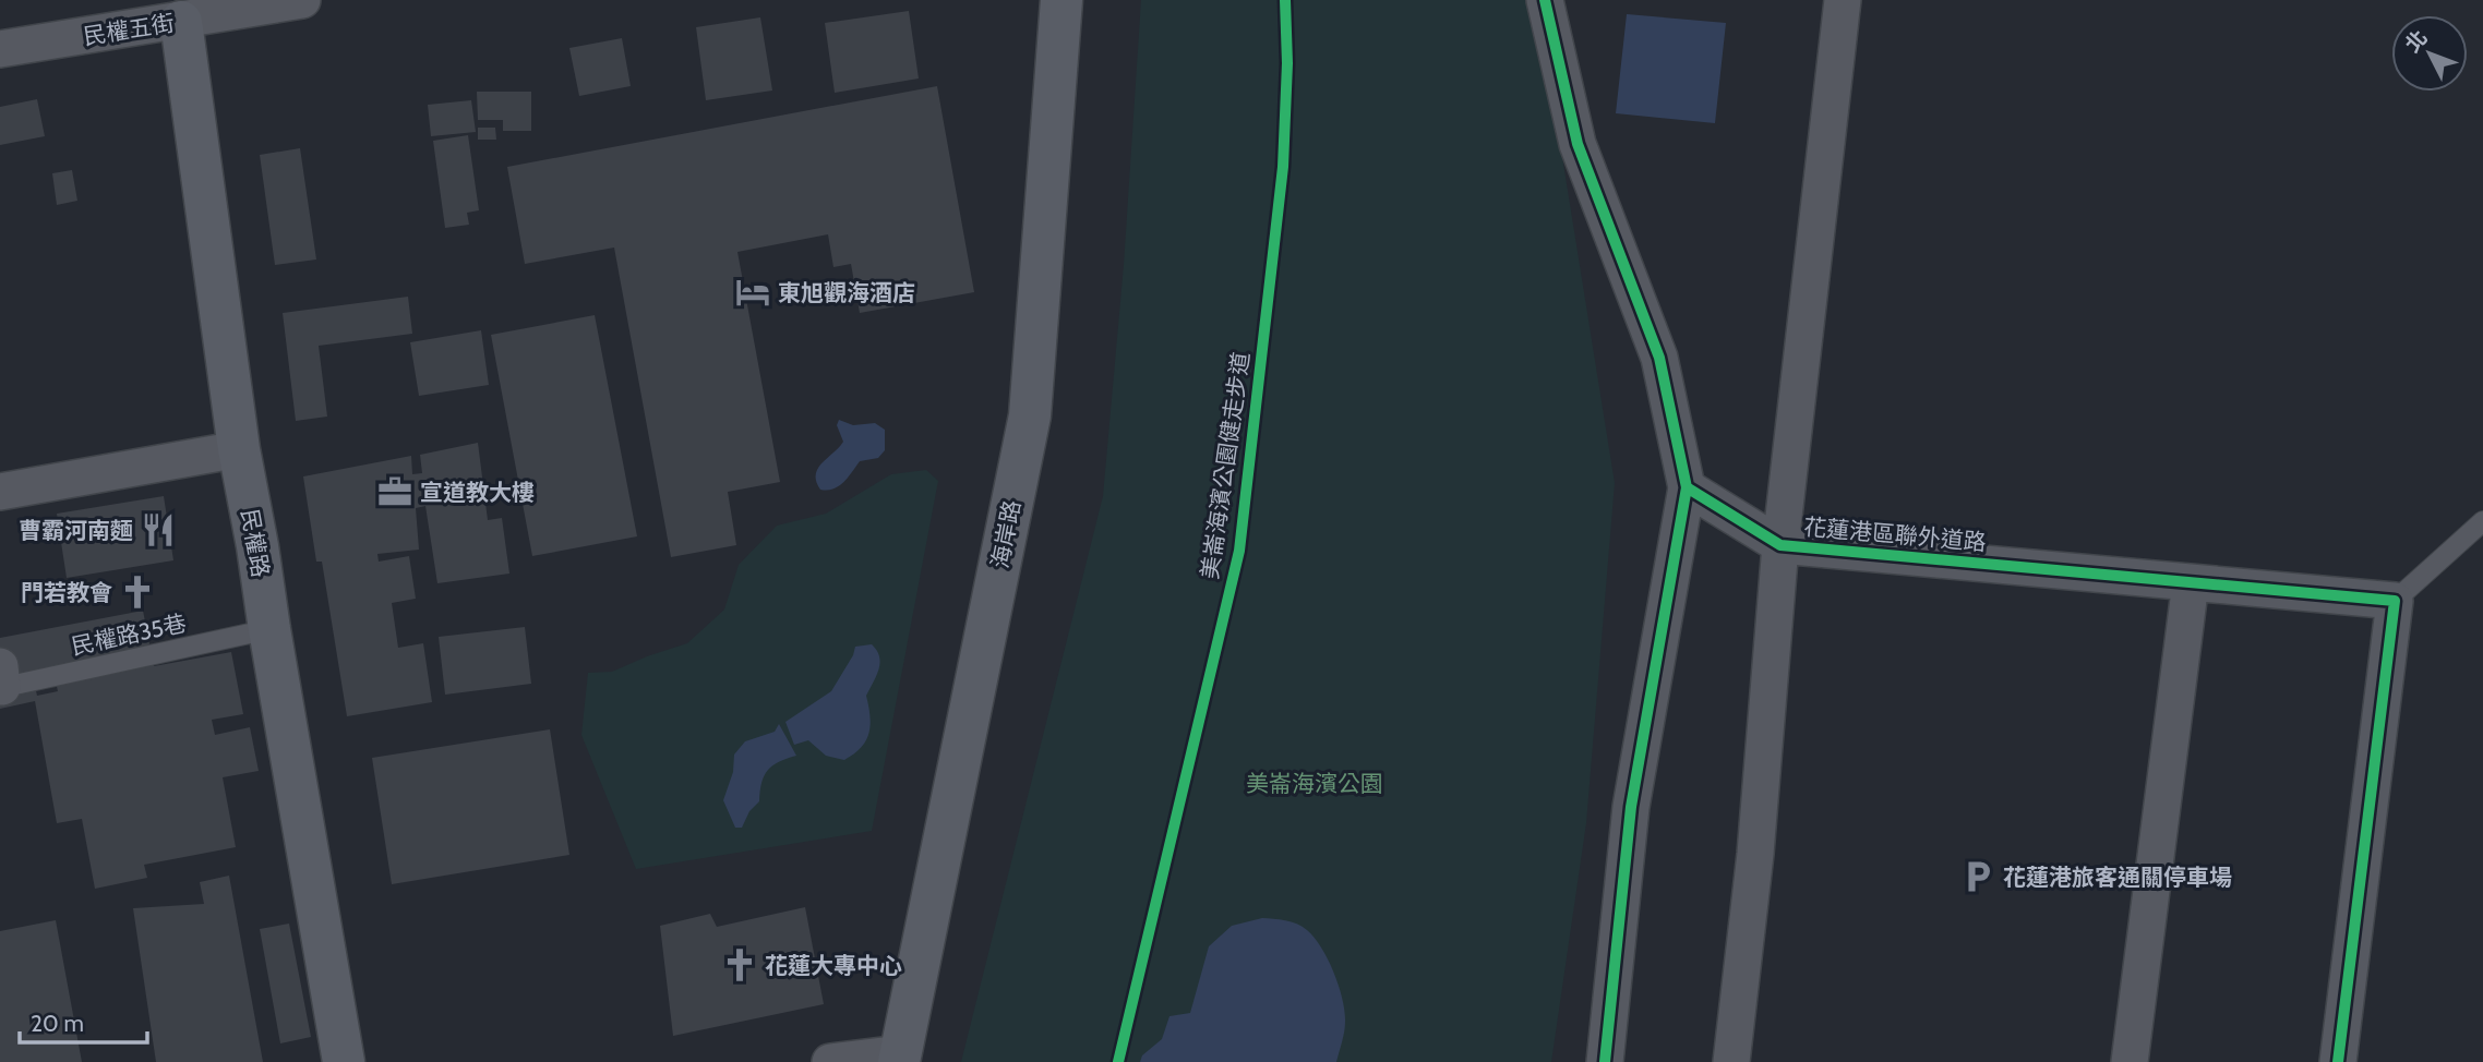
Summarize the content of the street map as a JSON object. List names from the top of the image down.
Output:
{
  "streets": {
    "main road": ["海岸路", "民權路"],
    "street": ["民權五街", "花蓮港區聯外道路"],
    "lane": ["民權路35巷"],
    "cycle path": ["美崙海濱公園健走步道"]
  },
  "crossings": [
    ["民權五街", "民權路"],
    ["民權路", "民權路35巷"]
  ],
  "parks": ["美崙海濱公園"],
  "places": {
    "hotel": ["東旭觀海酒店"],
    "office": ["宣道教大樓"],
    "restaurant": ["曹霸河南麵"],
    "church": ["門若教會", "花蓮大專中心"],
    "parking": ["花蓮港旅客通關停車場"]
  },
  "scale_bar": "20 m",
  "north": "top left"
}
